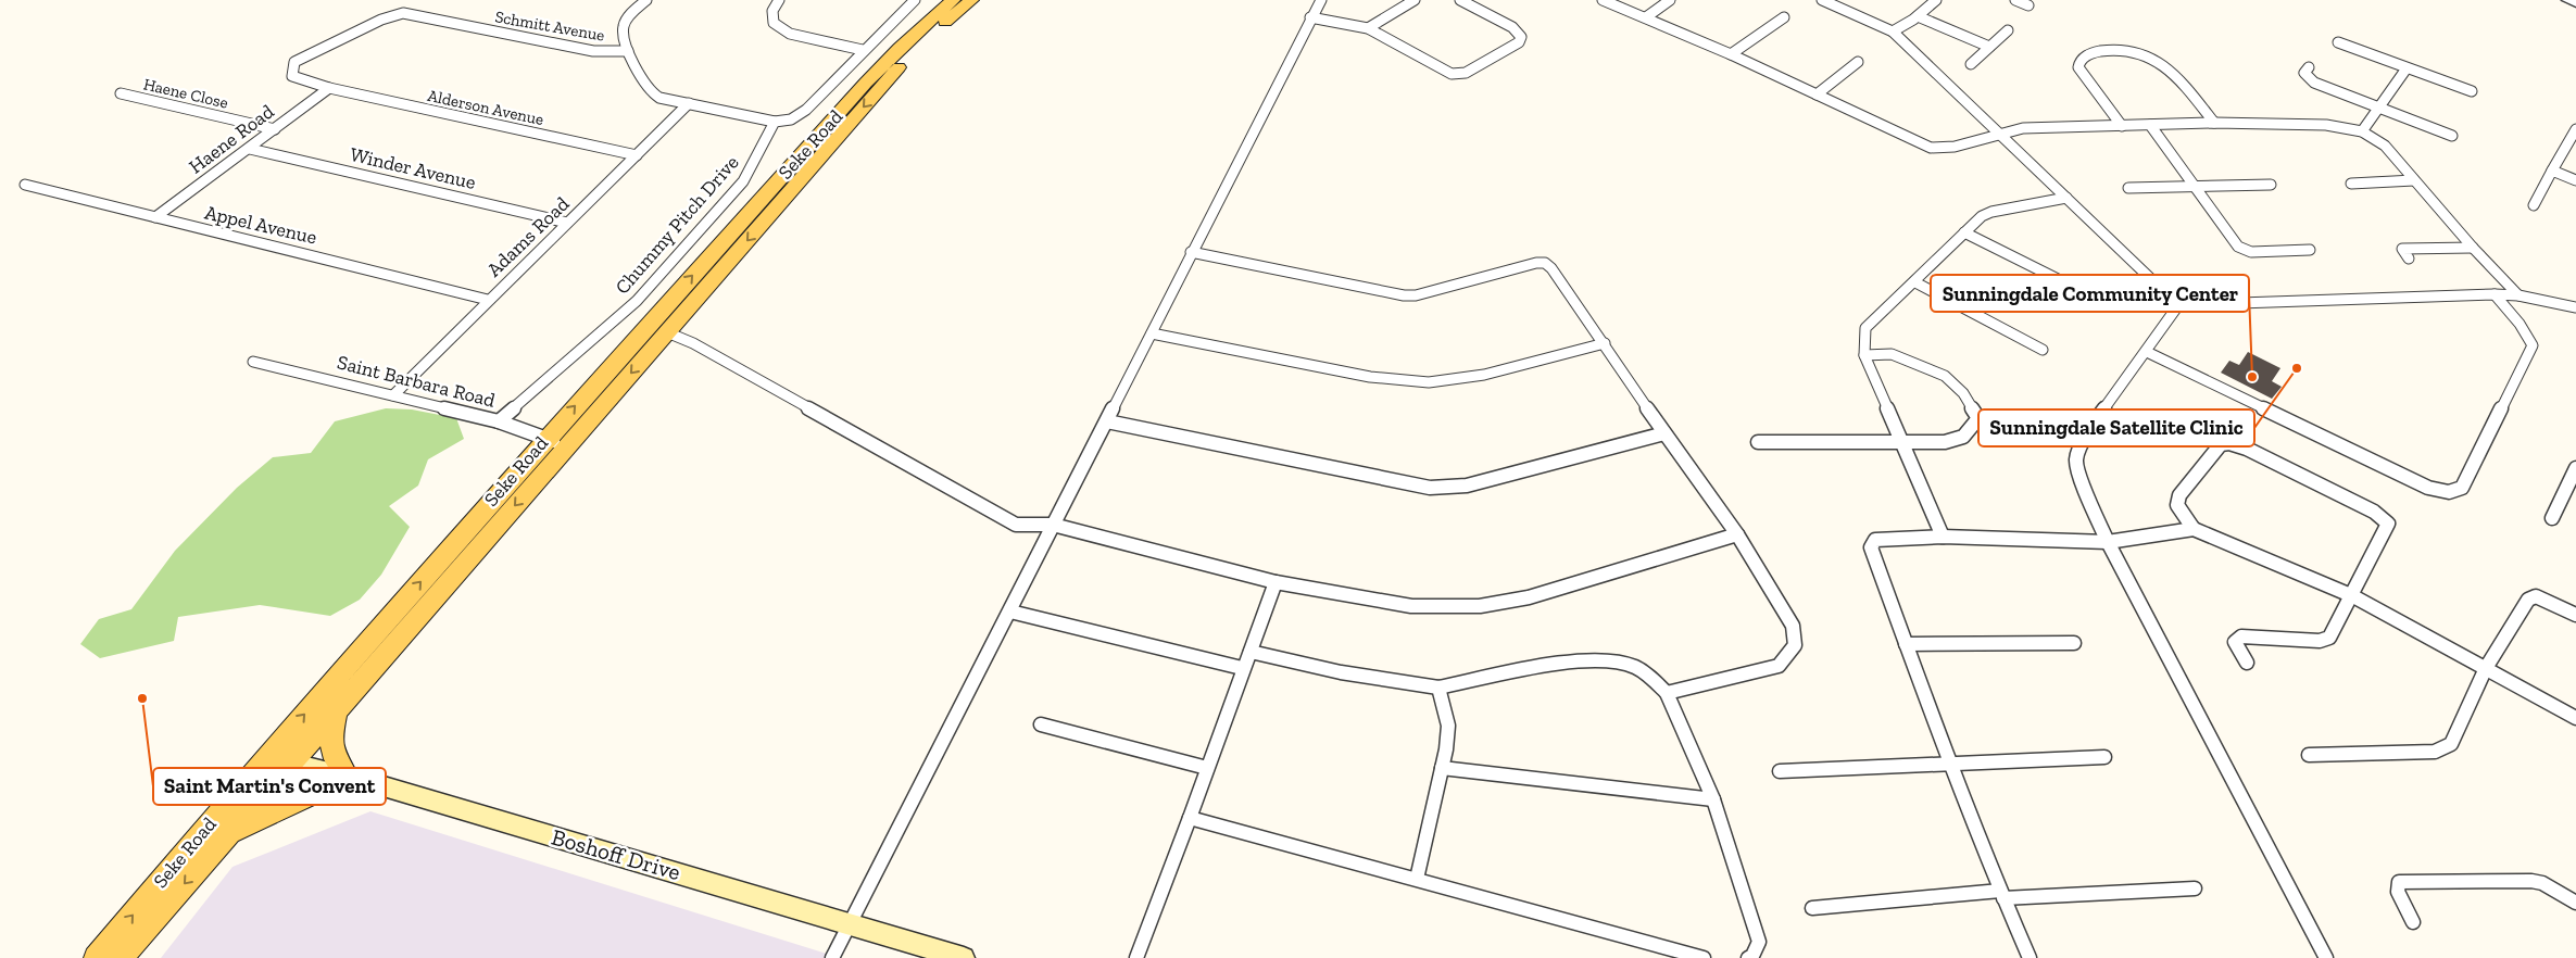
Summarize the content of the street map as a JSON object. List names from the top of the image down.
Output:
{
  "streets": {
    "main road": ["Seke Road", "Boshoff Drive"],
    "street": [
      "Schmitt Avenue",
      "Haene Close",
      "Alderson Avenue",
      "Haene Road",
      "Winder Avenue",
      "Appel Avenue",
      "Chummy Pitch Drive",
      "Adams Road",
      "Saint Barbara Road"
    ]
  },
  "crossings": [
    ["Schmitt Avenue", "Alderson Avenue"],
    ["Haene Close", "Haene Road"],
    ["Alderson Avenue", "Haene Road"],
    ["Alderson Avenue", "Adams Road"],
    ["Haene Road", "Winder Avenue"],
    ["Haene Road", "Appel Avenue"],
    ["Seke Road", "Saint Barbara Road"],
    ["Seke Road", "Boshoff Drive"],
    ["Winder Avenue", "Adams Road"],
    ["Appel Avenue", "Adams Road"],
    ["Chummy Pitch Drive", "Saint Barbara Road"],
    ["Adams Road", "Saint Barbara Road"]
  ],
  "places": ["Sunningdale Satellite Clinic", "Sunningdale Community Center", "Saint Martin's Convent"]
}
